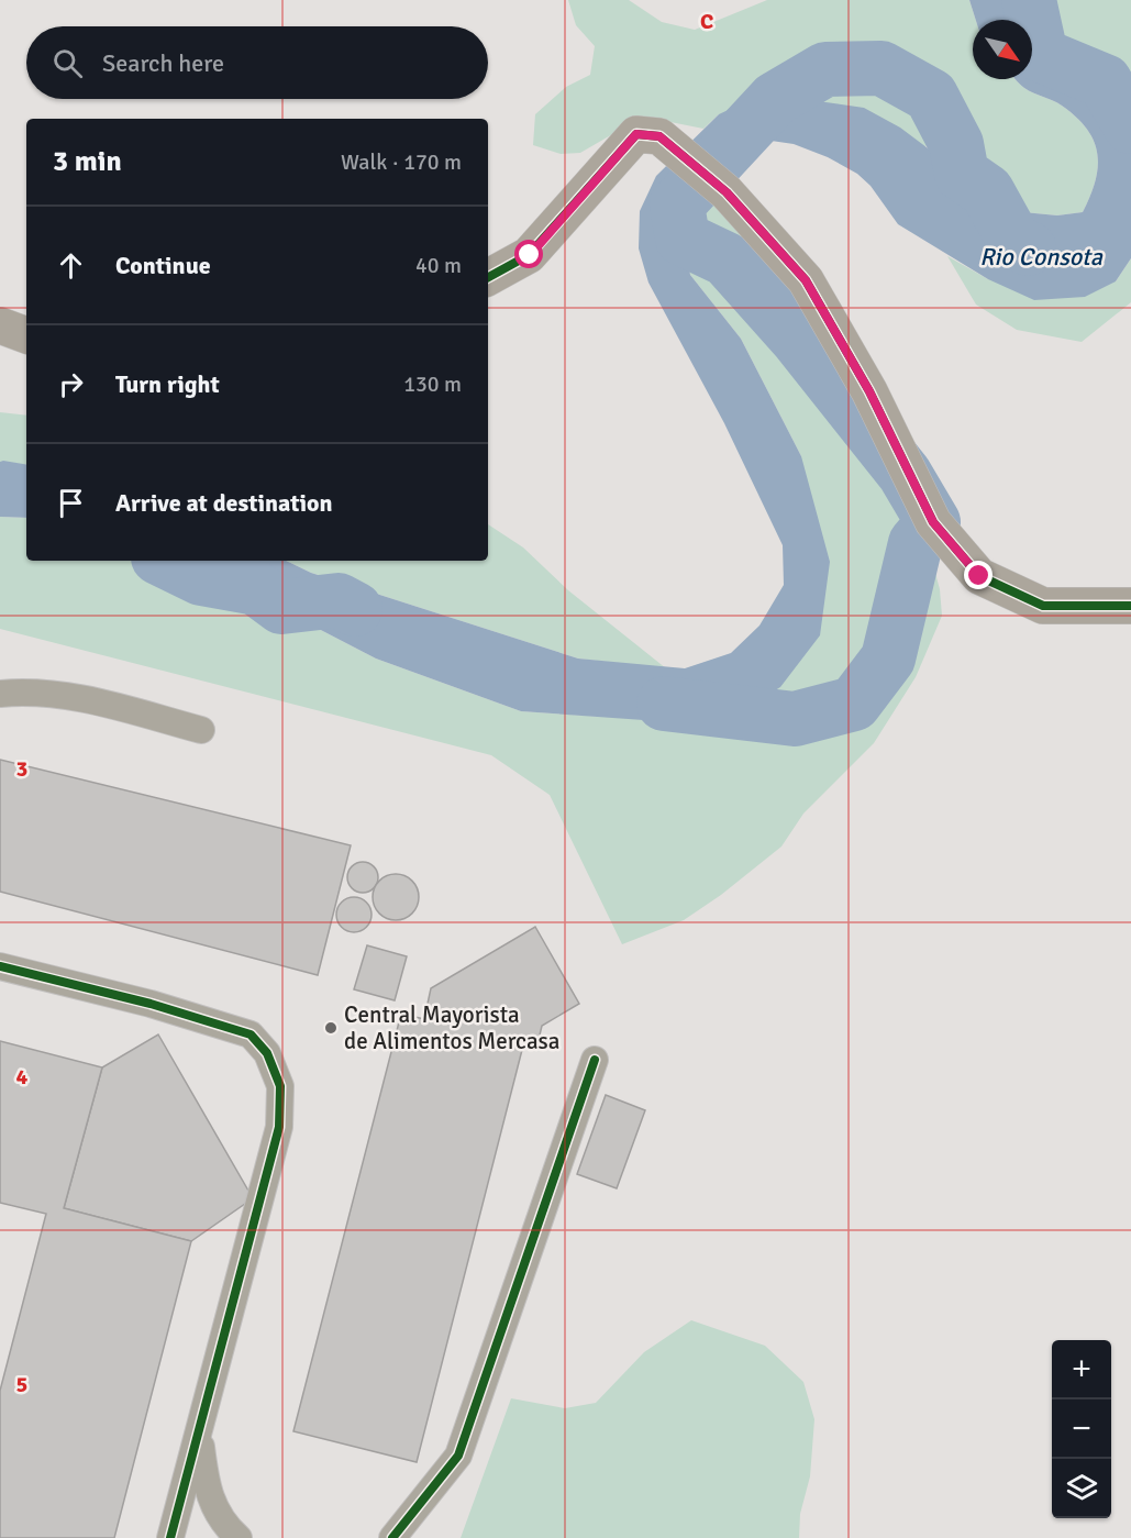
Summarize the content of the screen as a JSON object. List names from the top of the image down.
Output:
{
  "water": ["Rio Consota"],
  "places": ["Central Mayorista de Alimentos Mercasa"],
  "north": "bottom right",
  "page": {
    "search": "Search here",
    "heading": ["3 min", "Walk · 170 m"],
    "list": [
      ["Continue", "40 m"],
      ["Turn right", "130 m"],
      "Arrive at destination"
    ],
    "map_buttons": ["+", "−"]
  },
  "grid": {
    "columns": ["C"],
    "rows": ["3", "4", "5"]
  }
}
